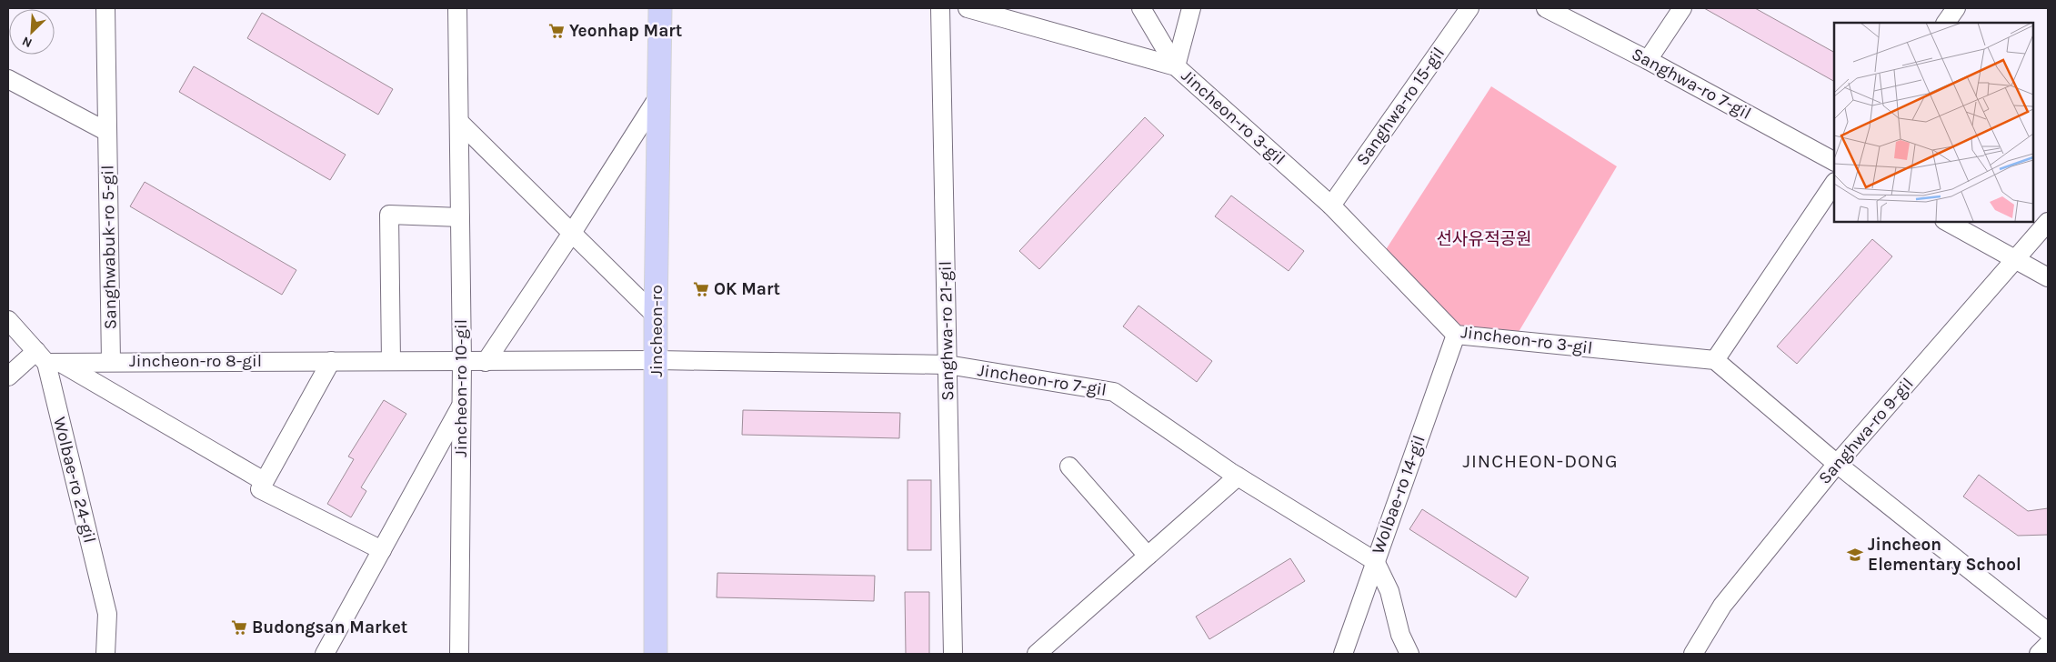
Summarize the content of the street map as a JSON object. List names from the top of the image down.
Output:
{
  "streets": {
    "main road": ["Jincheon-ro"],
    "street": [
      "Sanghwa-ro 7-gil",
      "Sanghwa-ro 15-gil",
      "Jincheon-ro 3-gil",
      "Sanghwabuk-ro 5-gil",
      "Sanghwa-ro 21-gil",
      "Jincheon-ro 8-gil",
      "Jincheon-ro 7-gil",
      "Jincheon-ro 10-gil",
      "Sanghwa-ro 9-gil",
      "Wolbae-ro 24-gil",
      "Wolbae-ro 14-gil"
    ]
  },
  "crossings": [
    ["Sanghwa-ro 15-gil", "Jincheon-ro 3-gil"],
    ["Jincheon-ro 3-gil", "Wolbae-ro 14-gil"],
    ["Sanghwabuk-ro 5-gil", "Jincheon-ro 8-gil"],
    ["Jincheon-ro", "Jincheon-ro 8-gil"],
    ["Jincheon-ro", "Jincheon-ro 7-gil"],
    ["Sanghwa-ro 21-gil", "Jincheon-ro 7-gil"],
    ["Jincheon-ro 8-gil", "Jincheon-ro 7-gil"],
    ["Jincheon-ro 8-gil", "Jincheon-ro 10-gil"],
    ["Jincheon-ro 8-gil", "Wolbae-ro 24-gil"],
    ["Jincheon-ro 7-gil", "Wolbae-ro 14-gil"]
  ],
  "districts": ["JINCHEON-DONG"],
  "parks": ["선사유적공원"],
  "places": {
    "supermarket": ["Yeonhap Mart", "OK Mart", "Budongsan Market"],
    "school or university": ["Jincheon Elementary School"]
  },
  "north": "bottom left"
}
